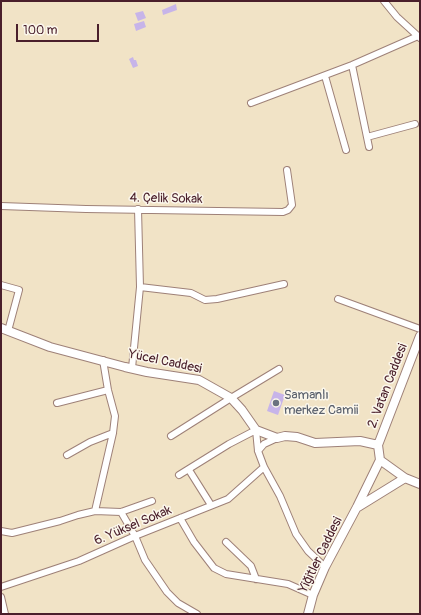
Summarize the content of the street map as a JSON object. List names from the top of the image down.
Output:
{
  "streets": {
    "main road": ["Yücel Caddesi", "2. Vatan Caddesi", "Yiğitler Caddesi"],
    "street": ["4. Çelik Sokak", "6. Yüksel Sokak"]
  },
  "places": ["Samanlı merkez Camii"],
  "scale_bar": "100 m"
}
